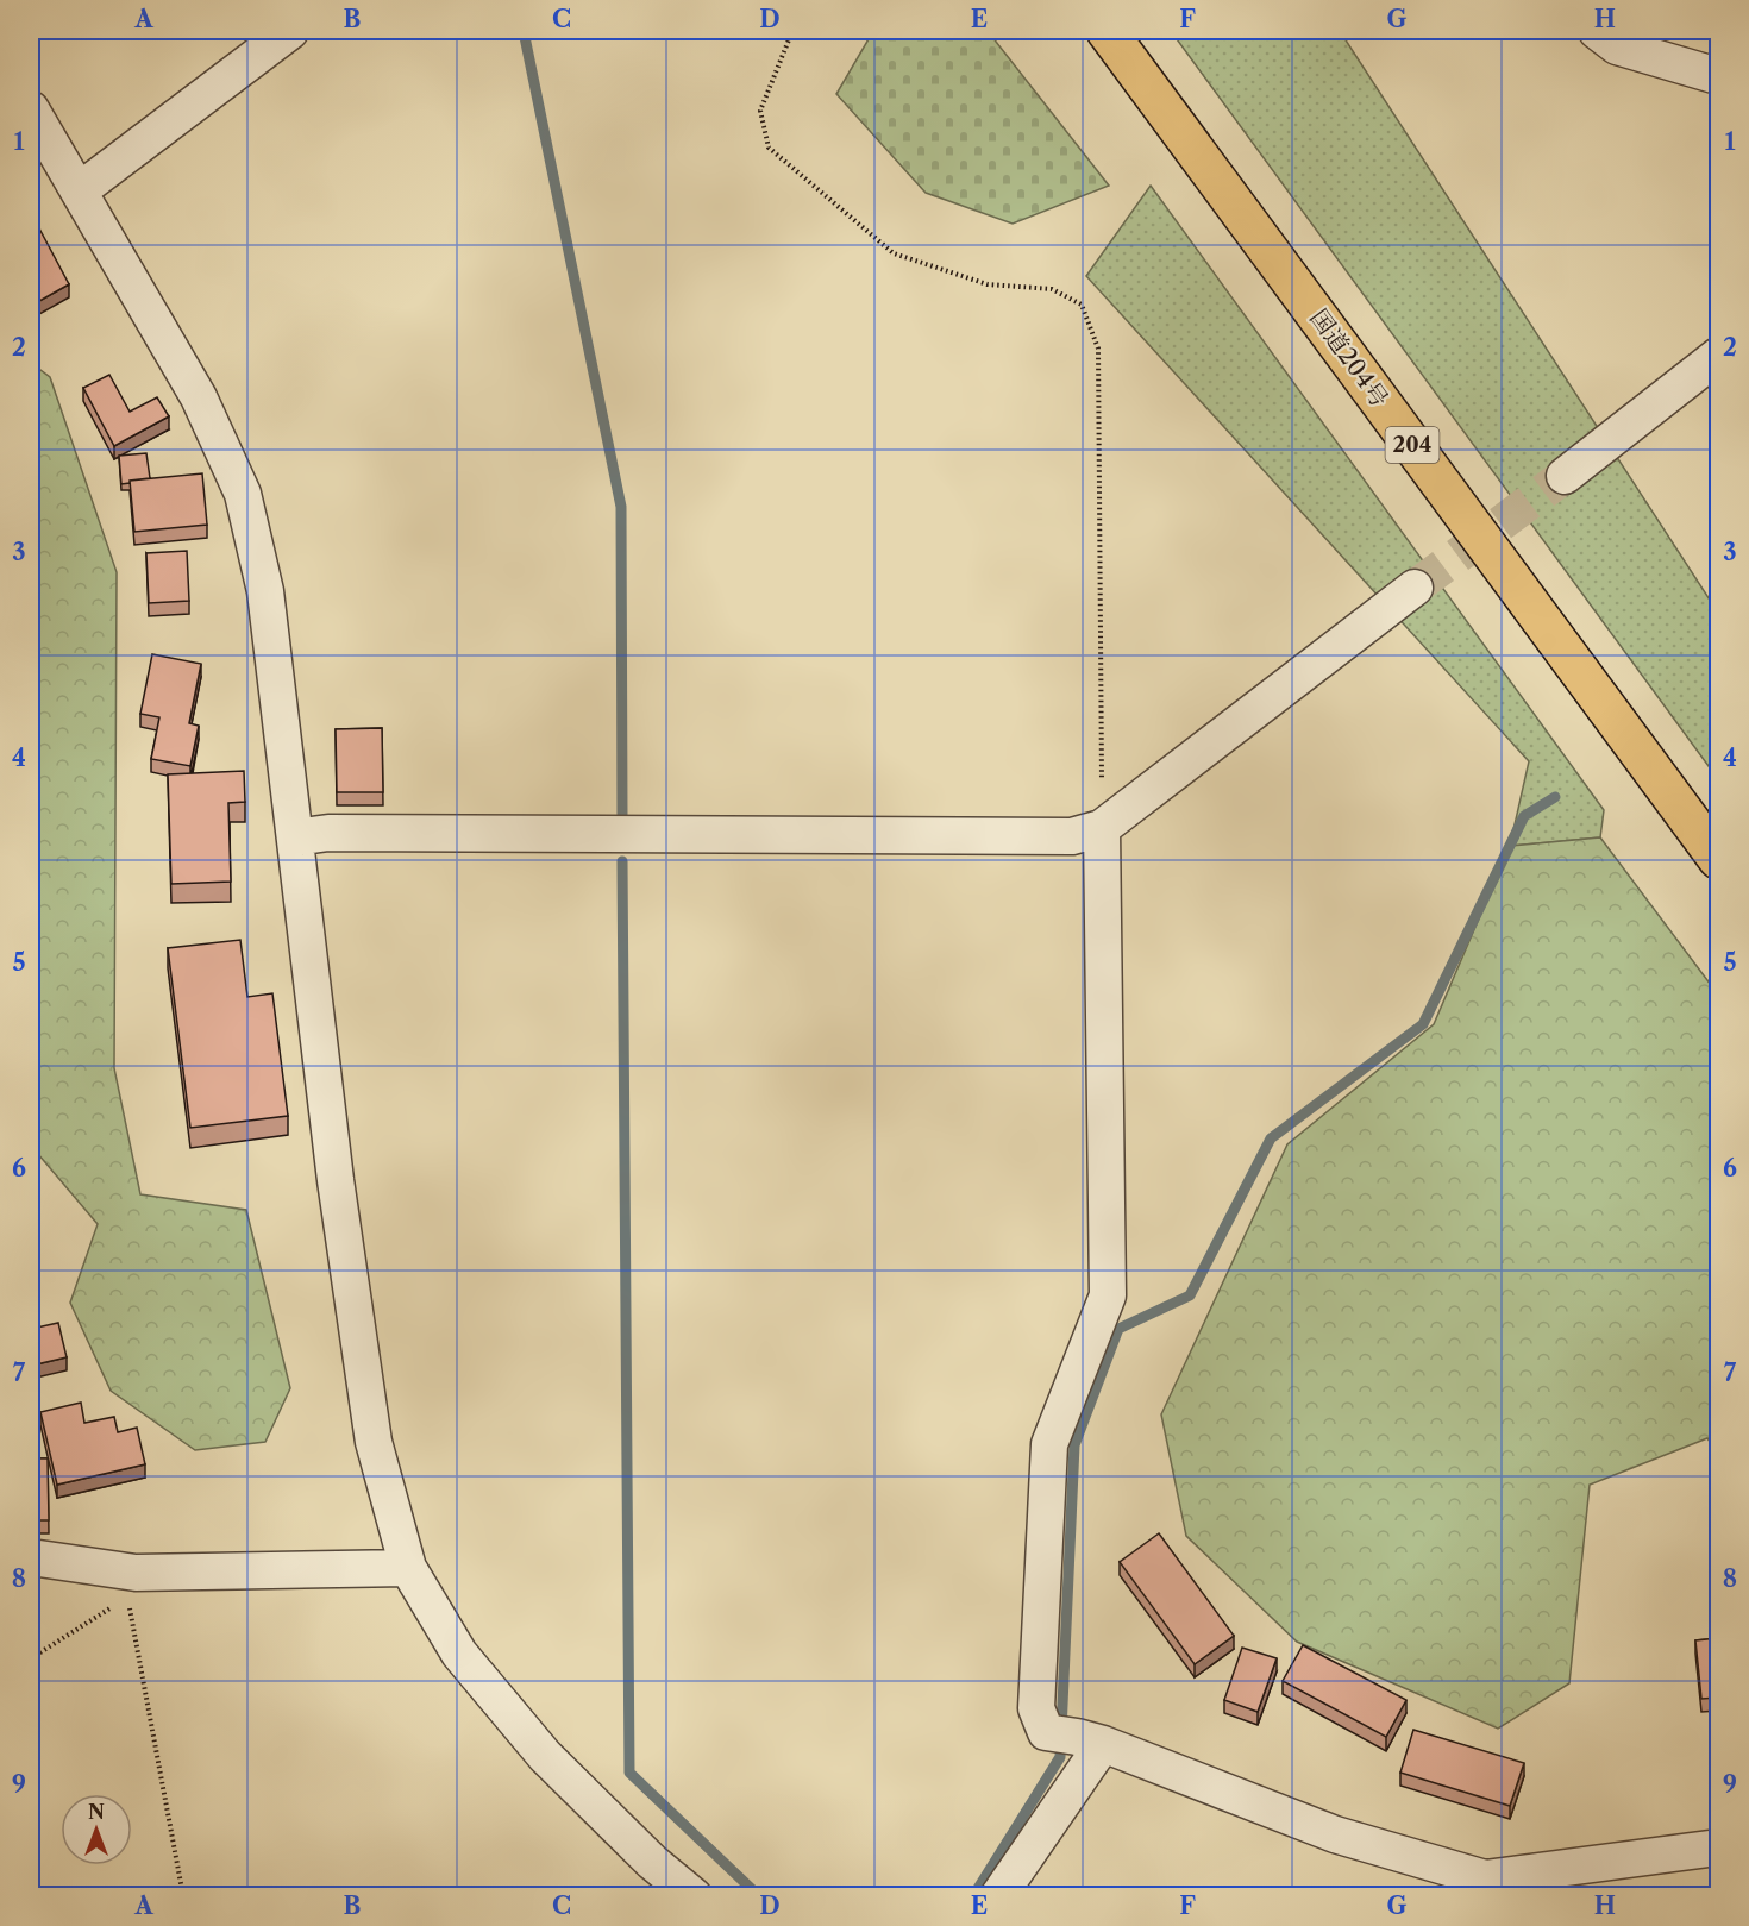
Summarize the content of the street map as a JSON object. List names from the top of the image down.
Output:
{
  "streets": {
    "highway": ["国道204号", "204"]
  },
  "north": "top",
  "grid": {
    "columns": [
      "A",
      "B",
      "C",
      "D",
      "E",
      "F",
      "G",
      "H"
    ],
    "rows": [
      "1",
      "2",
      "3",
      "4",
      "5",
      "6",
      "7",
      "8",
      "9"
    ]
  }
}
